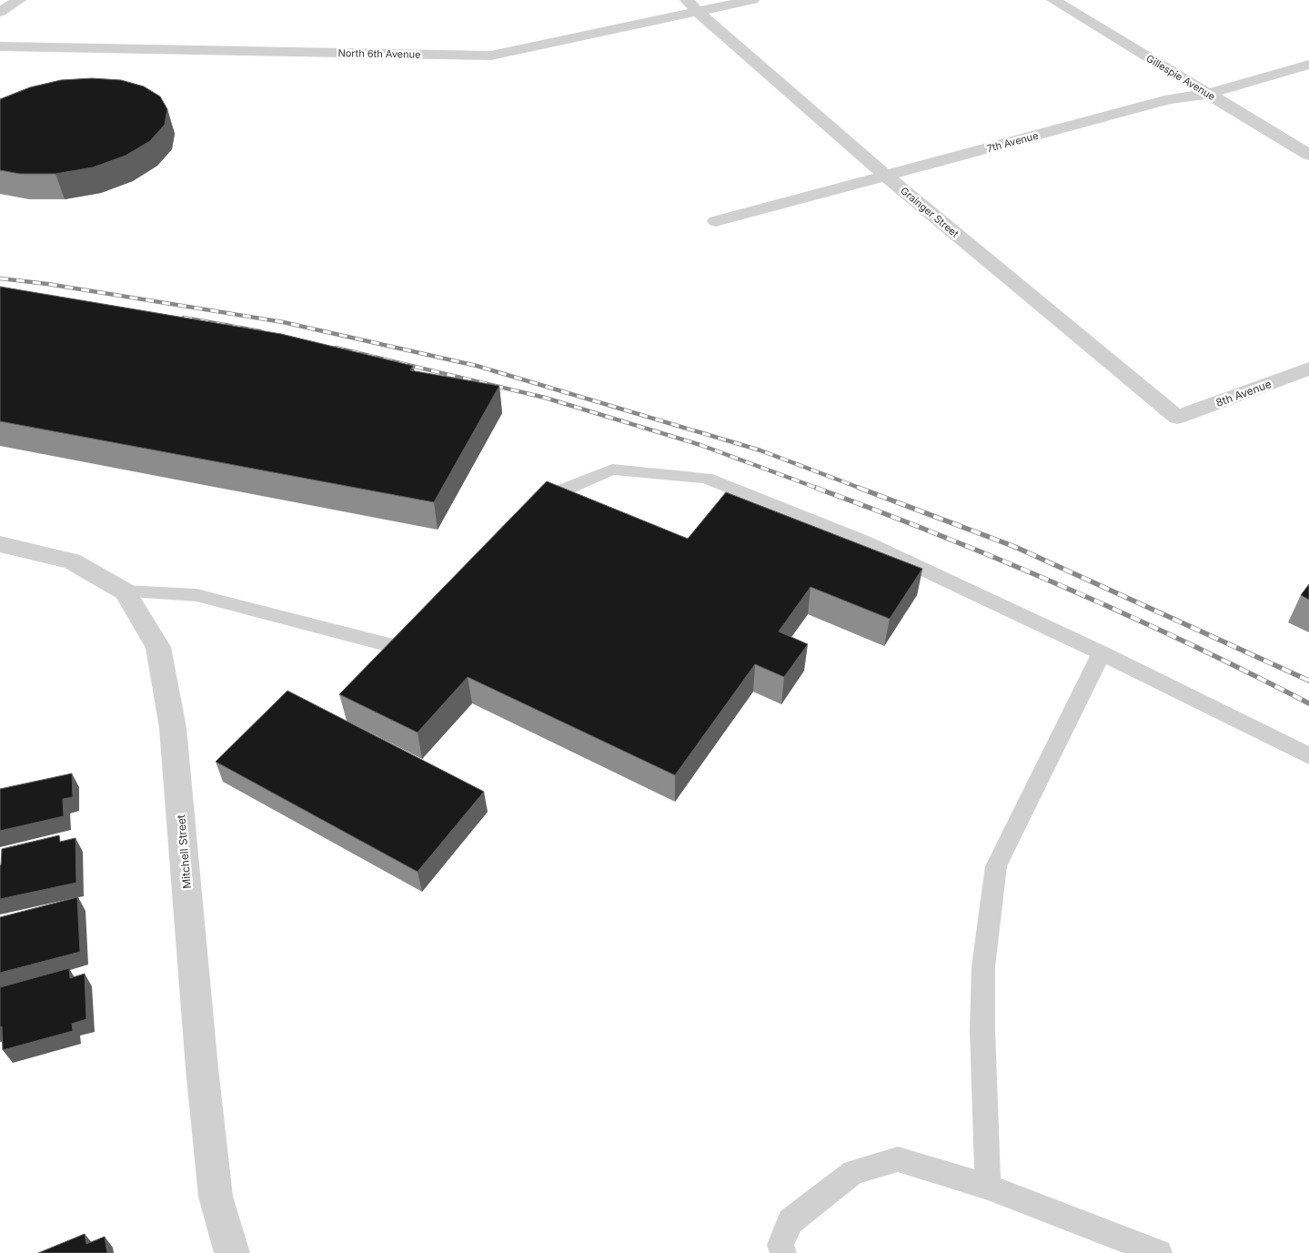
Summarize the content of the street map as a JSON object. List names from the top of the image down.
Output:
{
  "streets": {
    "street": [
      "North 6th Avenue",
      "Gillespie Avenue",
      "7th Avenue",
      "Grainger Street",
      "8th Avenue",
      "Mitchell Street"
    ]
  },
  "crossings": [
    ["North 6th Avenue", "Grainger Street"],
    ["Gillespie Avenue", "7th Avenue"],
    ["7th Avenue", "Grainger Street"],
    ["Grainger Street", "8th Avenue"]
  ]
}
